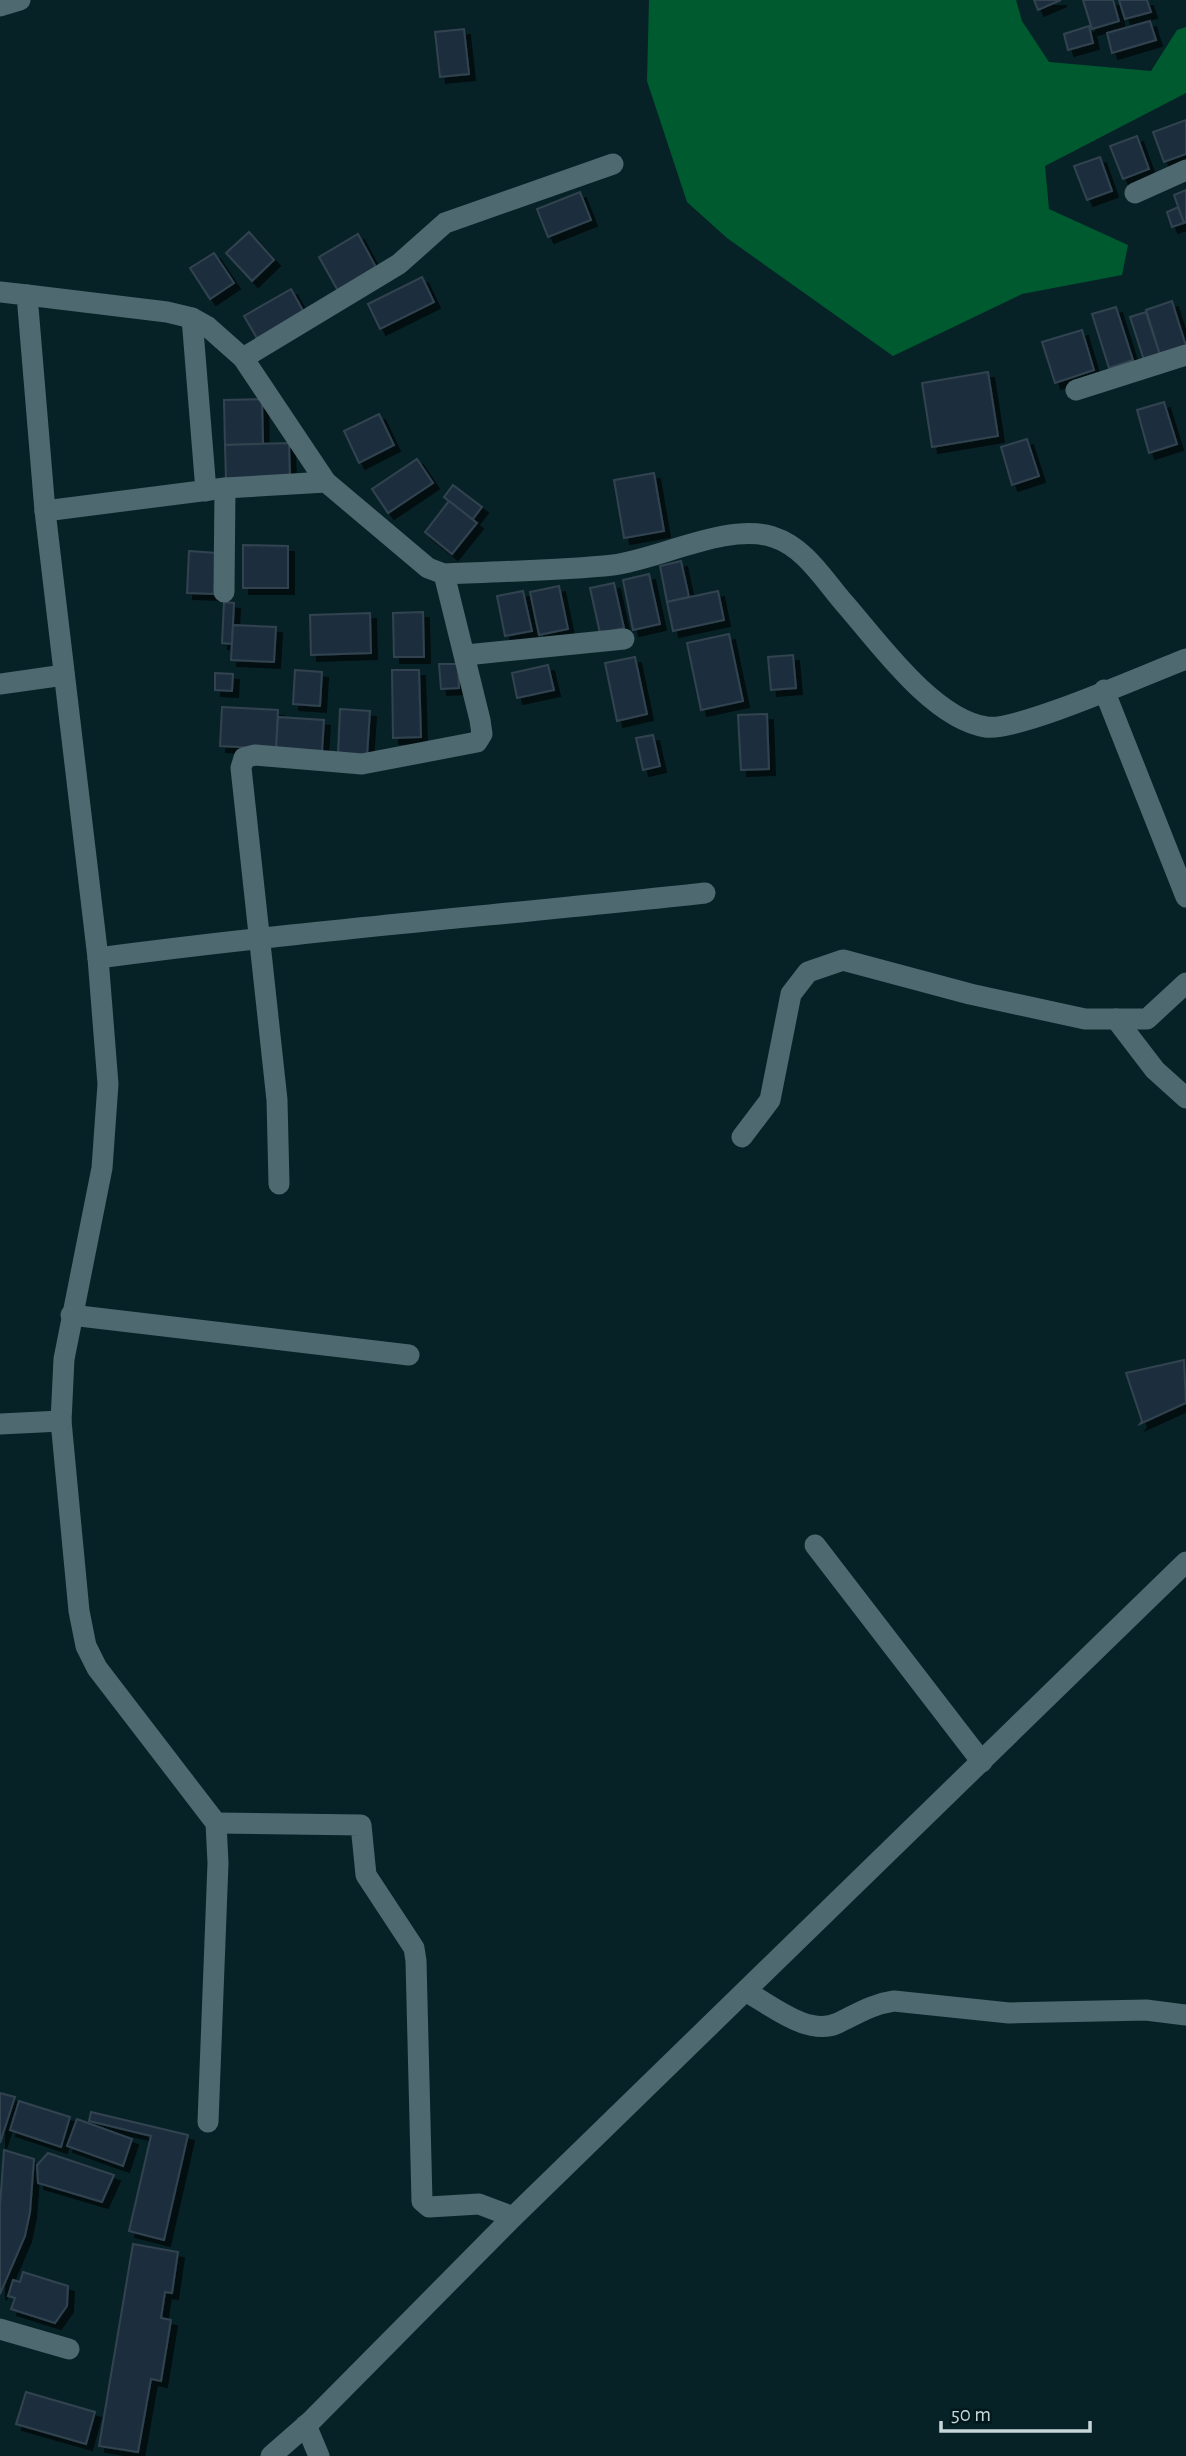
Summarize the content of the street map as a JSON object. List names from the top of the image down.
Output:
{
  "scale_bar": "50 m"
}
